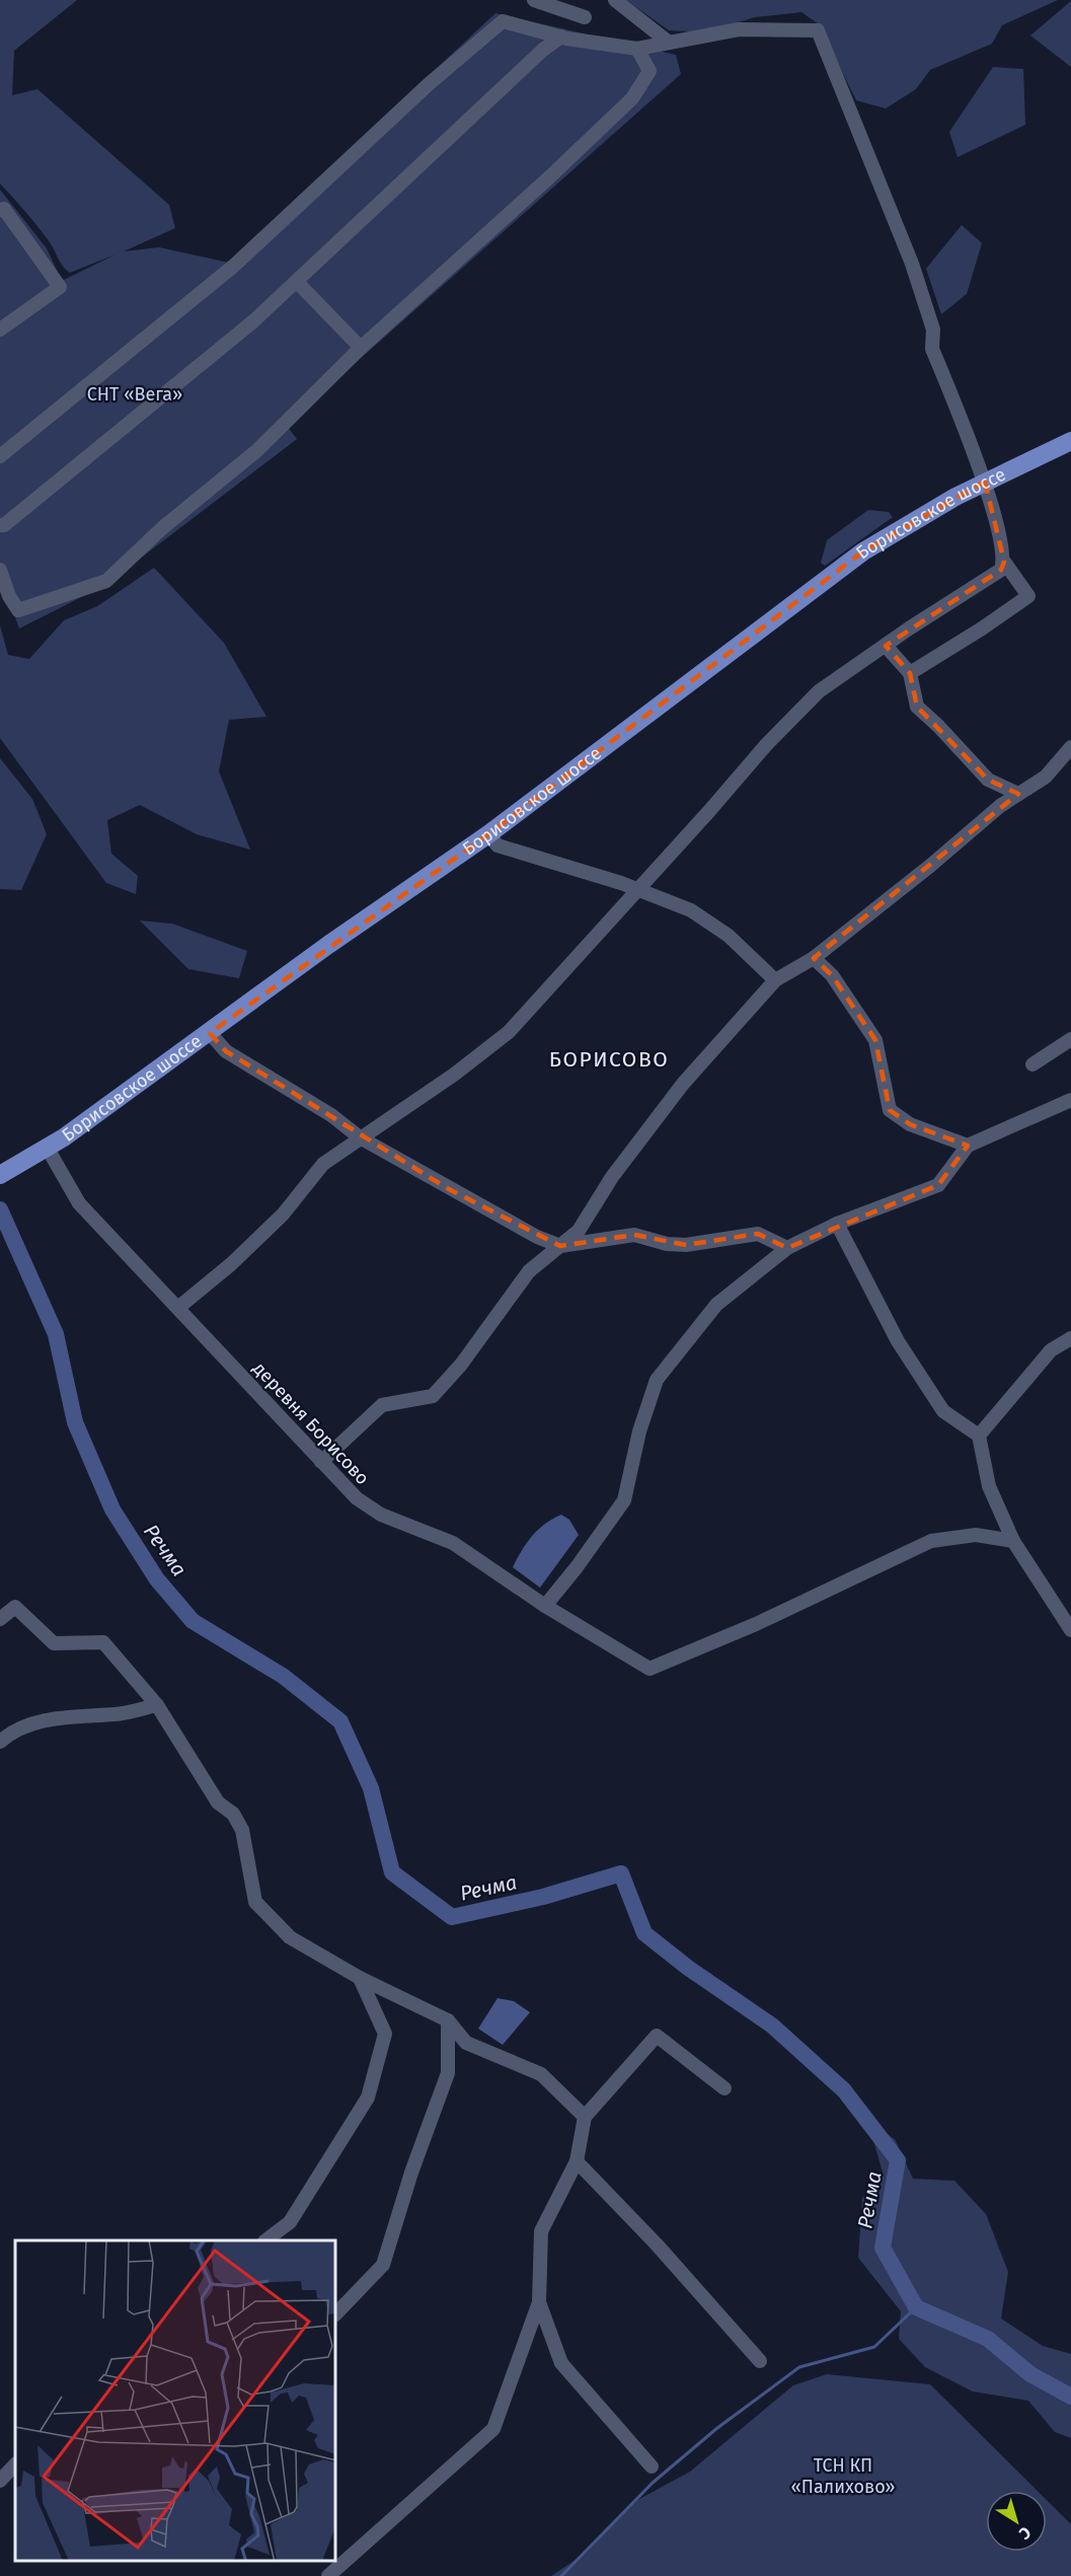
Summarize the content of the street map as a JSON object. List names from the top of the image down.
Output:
{
  "streets": {
    "main road": ["Борисовское шоссе"],
    "street": ["деревня Борисово"]
  },
  "crossings": [
    ["Борисовское шоссе", "деревня Борисово"]
  ],
  "districts": ["БОРИСОВО"],
  "water": ["Речма"],
  "parks": ["СНТ «Вега»", "ТСН КП «Палихово»"],
  "north": "bottom right"
}
